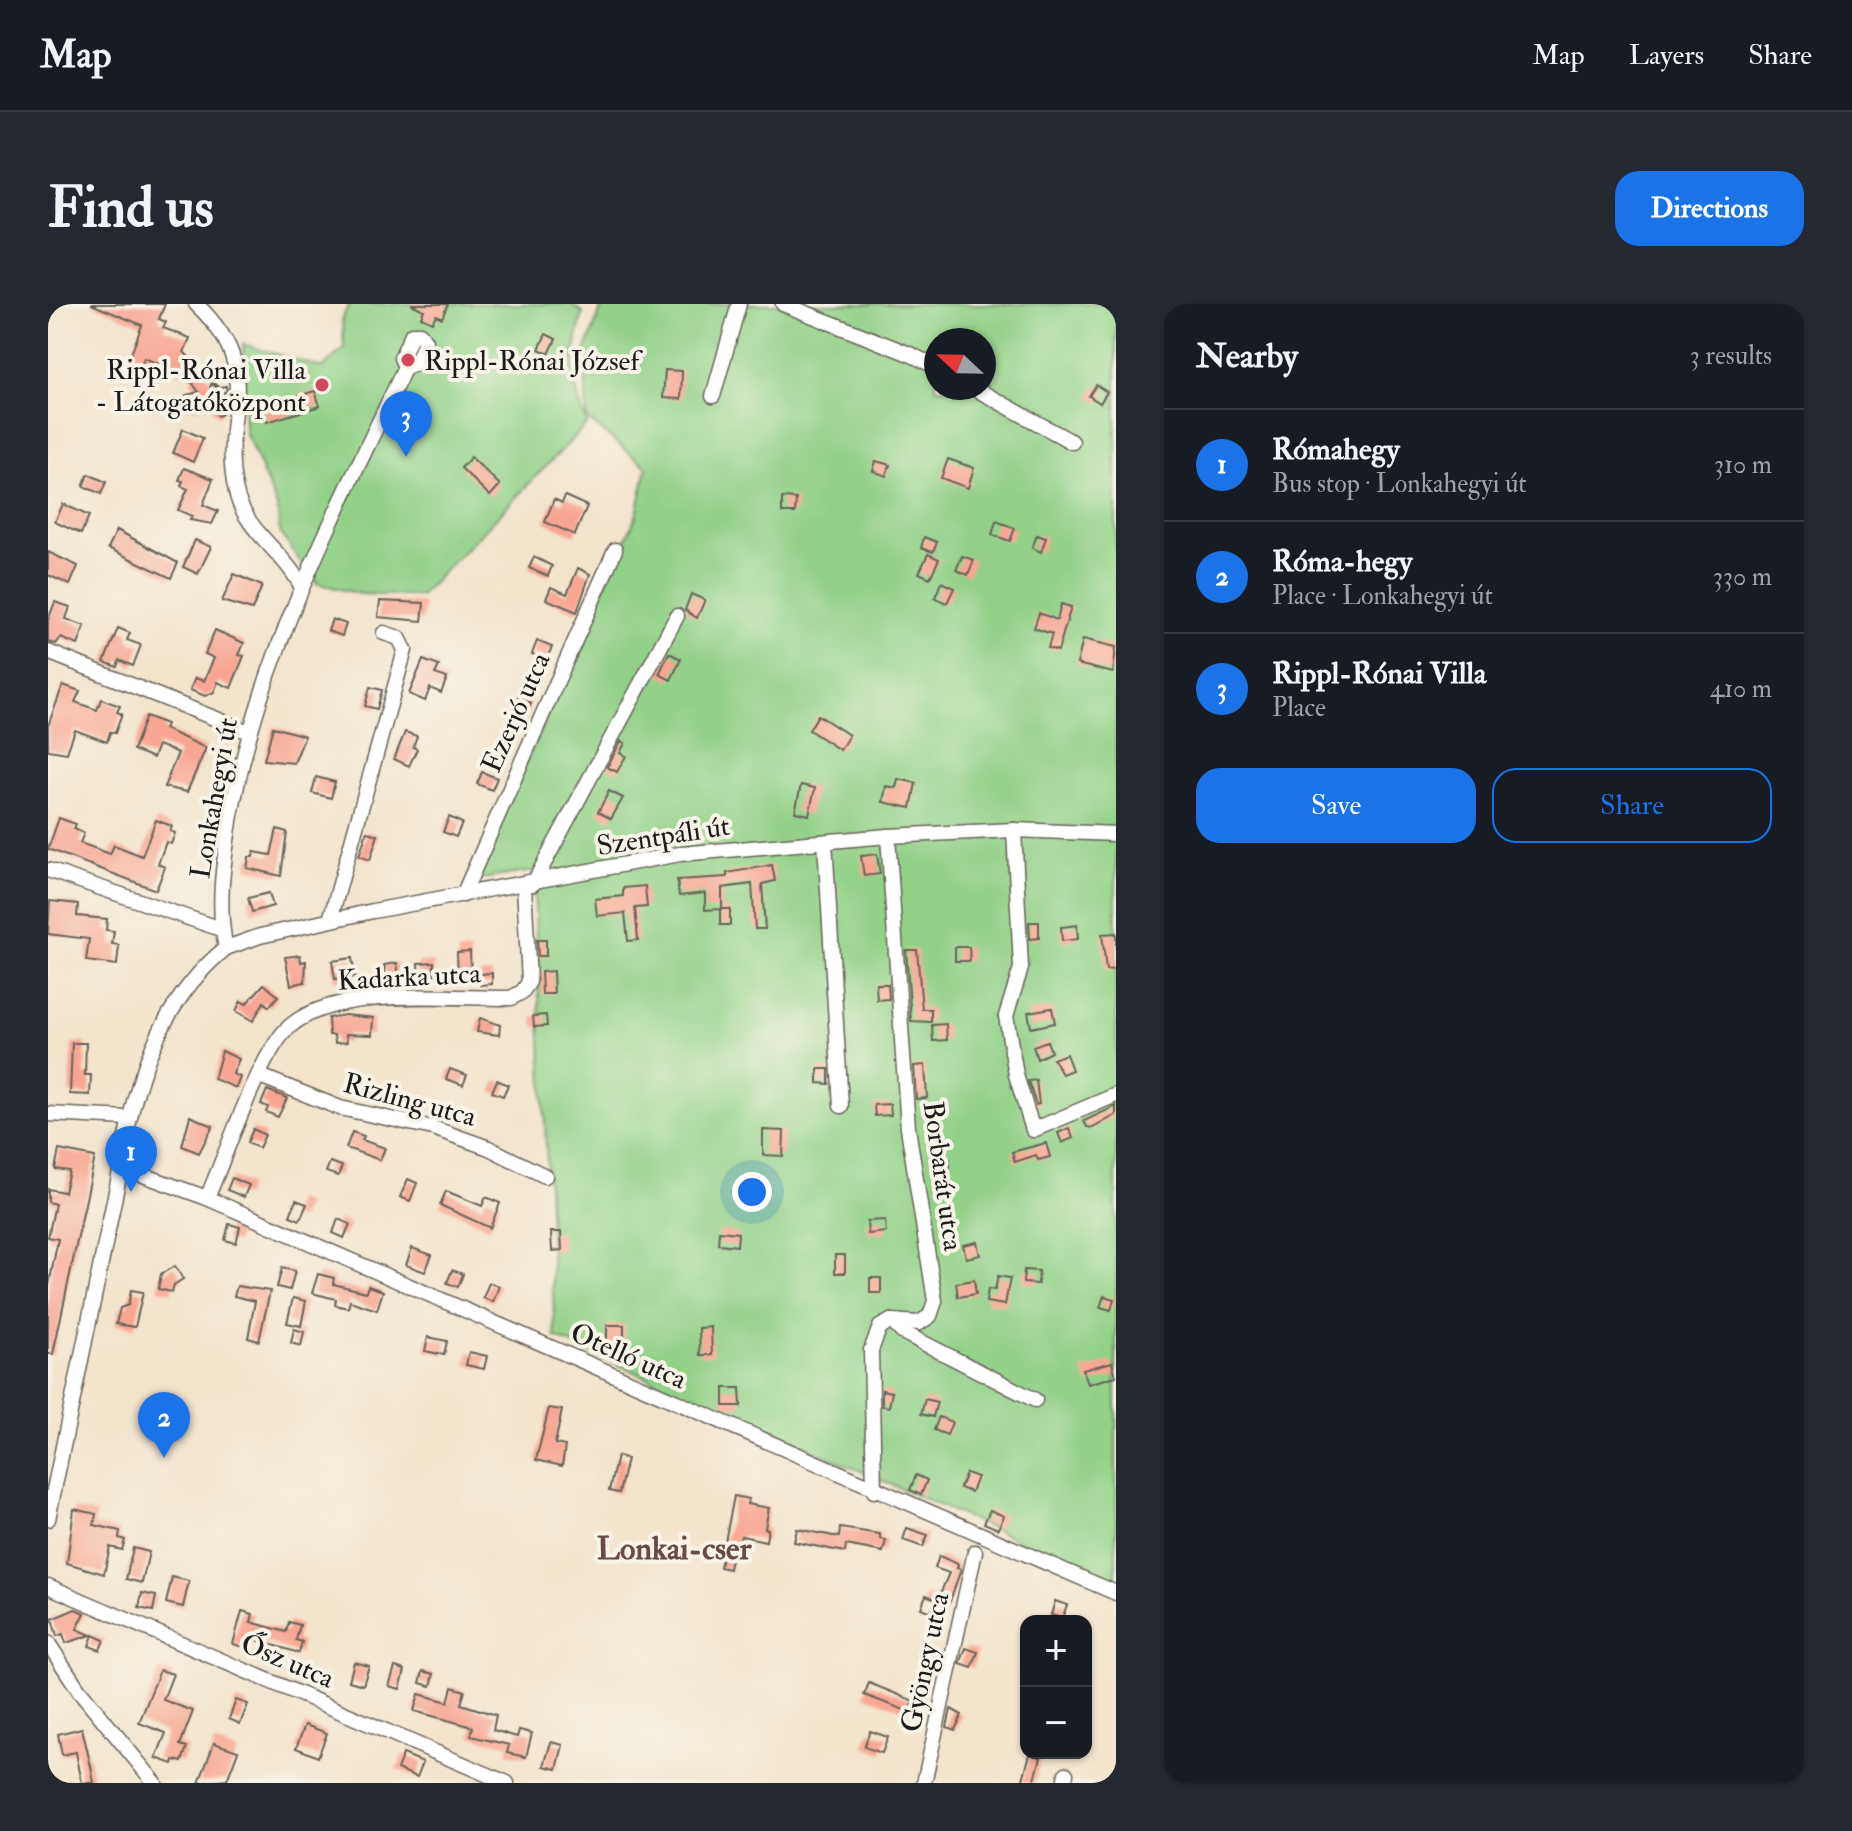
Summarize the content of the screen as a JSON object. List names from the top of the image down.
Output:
{
  "streets": {
    "street": [
      "Ezerjó utca",
      "Lonkahegyi út",
      "Szentpáli út",
      "Kadarka utca",
      "Rizling utca",
      "Borbarát utca",
      "Otelló utca",
      "Ősz utca",
      "Gyöngy utca"
    ]
  },
  "crossings": [
    ["Ezerjó utca", "Szentpáli út"],
    ["Lonkahegyi út", "Szentpáli út"],
    ["Szentpáli út", "Kadarka utca"],
    ["Szentpáli út", "Borbarát utca"],
    ["Kadarka utca", "Rizling utca"],
    ["Kadarka utca", "Otelló utca"]
  ],
  "districts": ["Lonkai-cser"],
  "places": ["Rippl-Rónai József", "Rippl-Rónai Villa - Látogatóközpont"],
  "north": "left",
  "page": {
    "header": "Map",
    "nav": ["Map", "Layers", "Share"],
    "buttons": [
      "Directions",
      ["Save", "Share"]
    ],
    "title": "Find us",
    "heading": ["Nearby", "3 results"],
    "pins": ["3", "1", "2"],
    "list": [
      {
        "mark": "1",
        "name": "Rómahegy",
        "note": "Bus stop · Lonkahegyi út",
        "value": "310 m"
      },
      {
        "mark": "2",
        "name": "Róma-hegy",
        "note": "Place · Lonkahegyi út",
        "value": "330 m"
      },
      {
        "mark": "3",
        "name": "Rippl-Rónai Villa",
        "note": "Place",
        "value": "410 m"
      }
    ],
    "map_buttons": ["+", "−"]
  }
}
